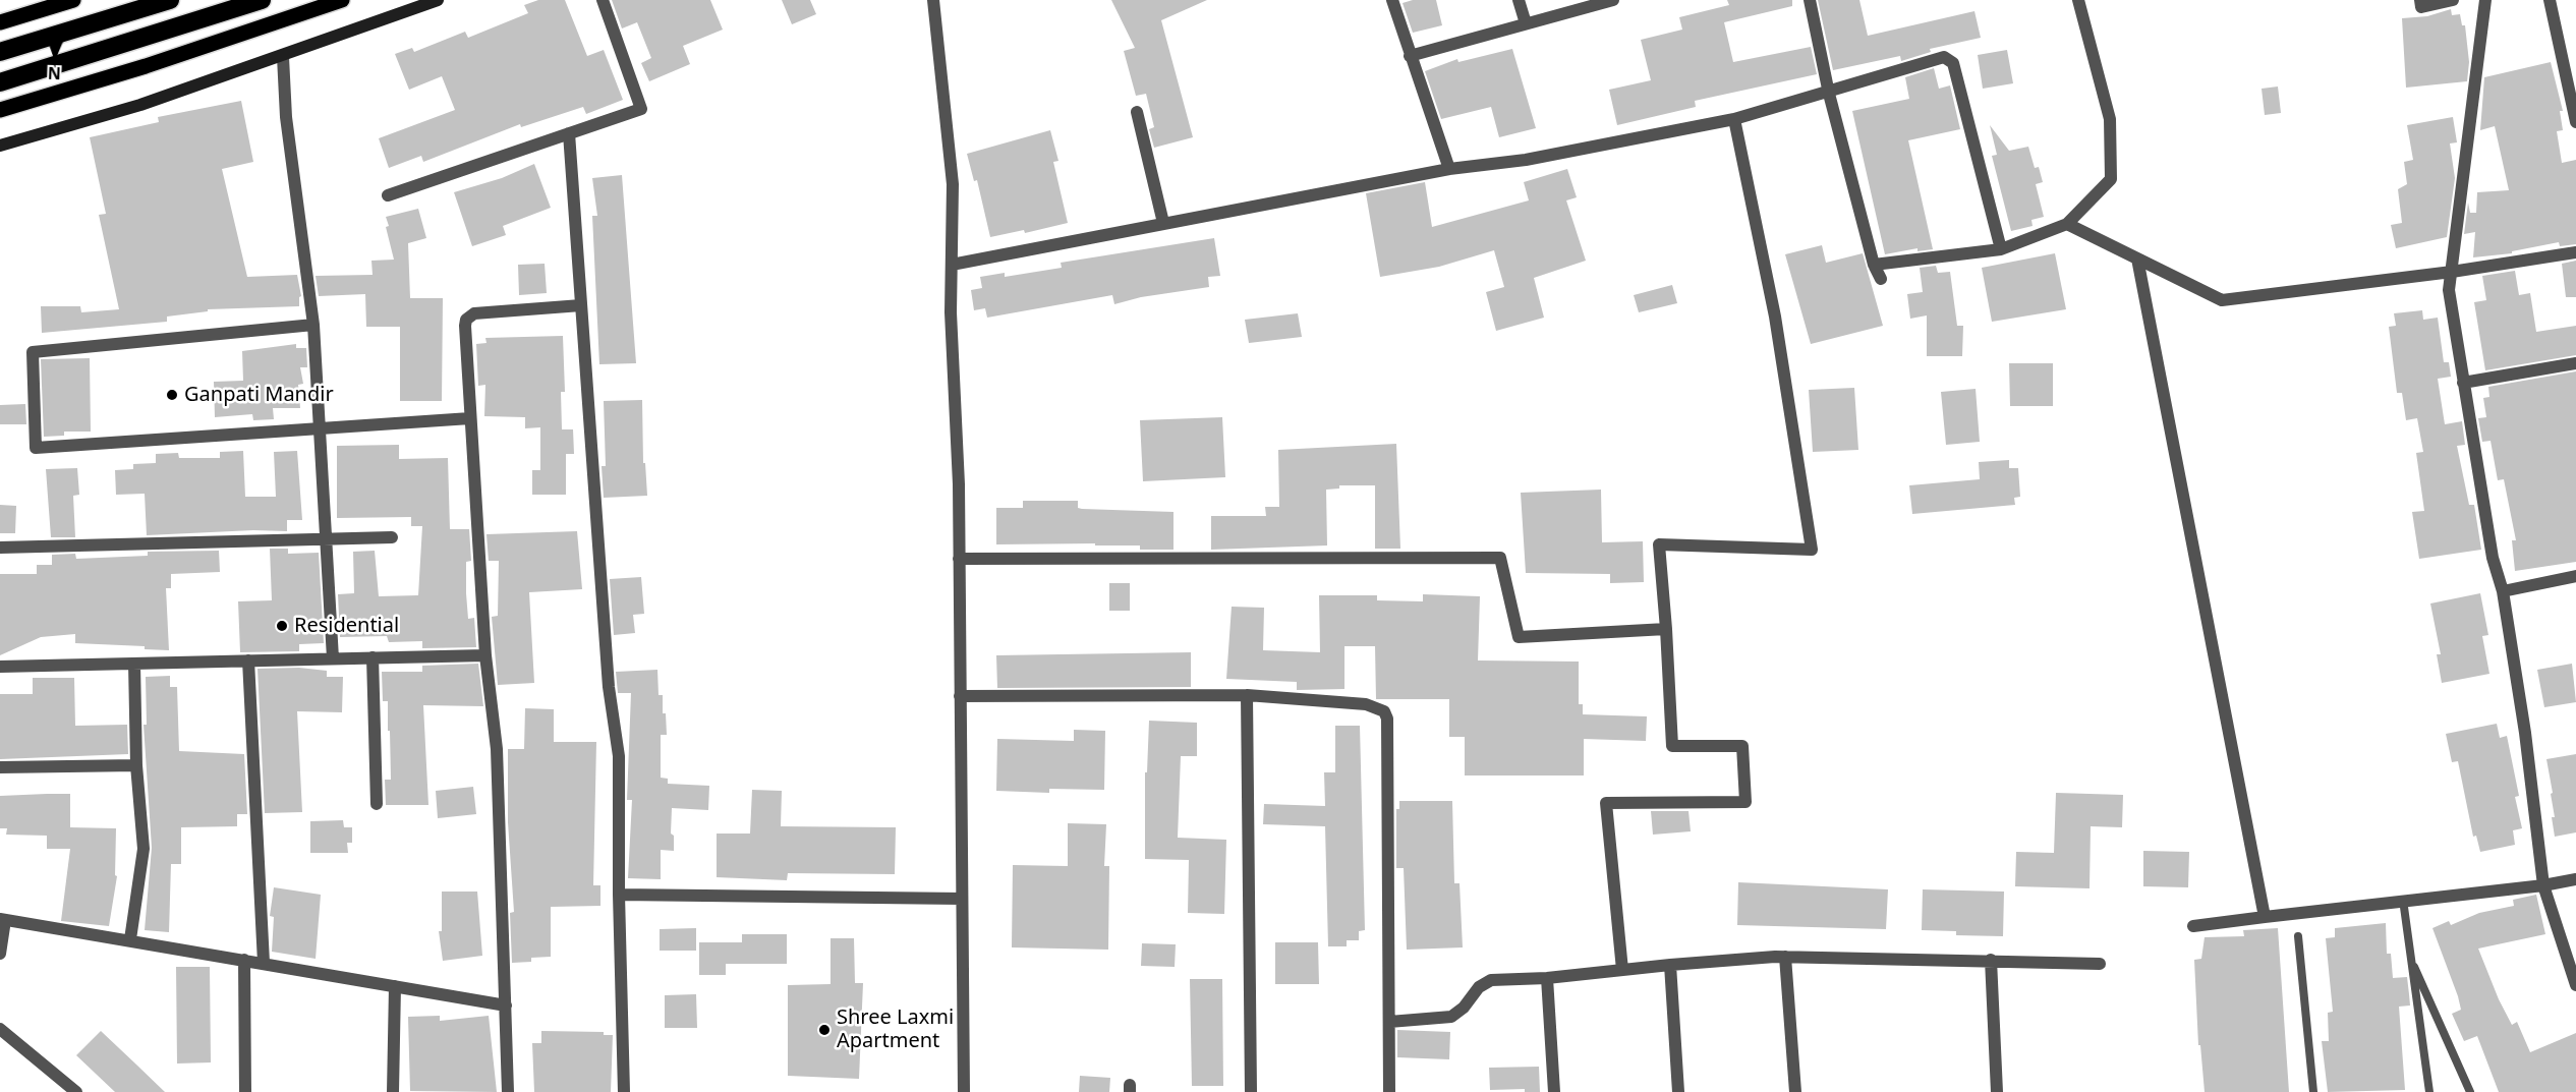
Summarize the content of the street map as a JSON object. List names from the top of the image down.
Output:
{
  "places": ["Ganpati Mandir", "Residential", "Shree Laxmi Apartment"],
  "north": "bottom"
}
